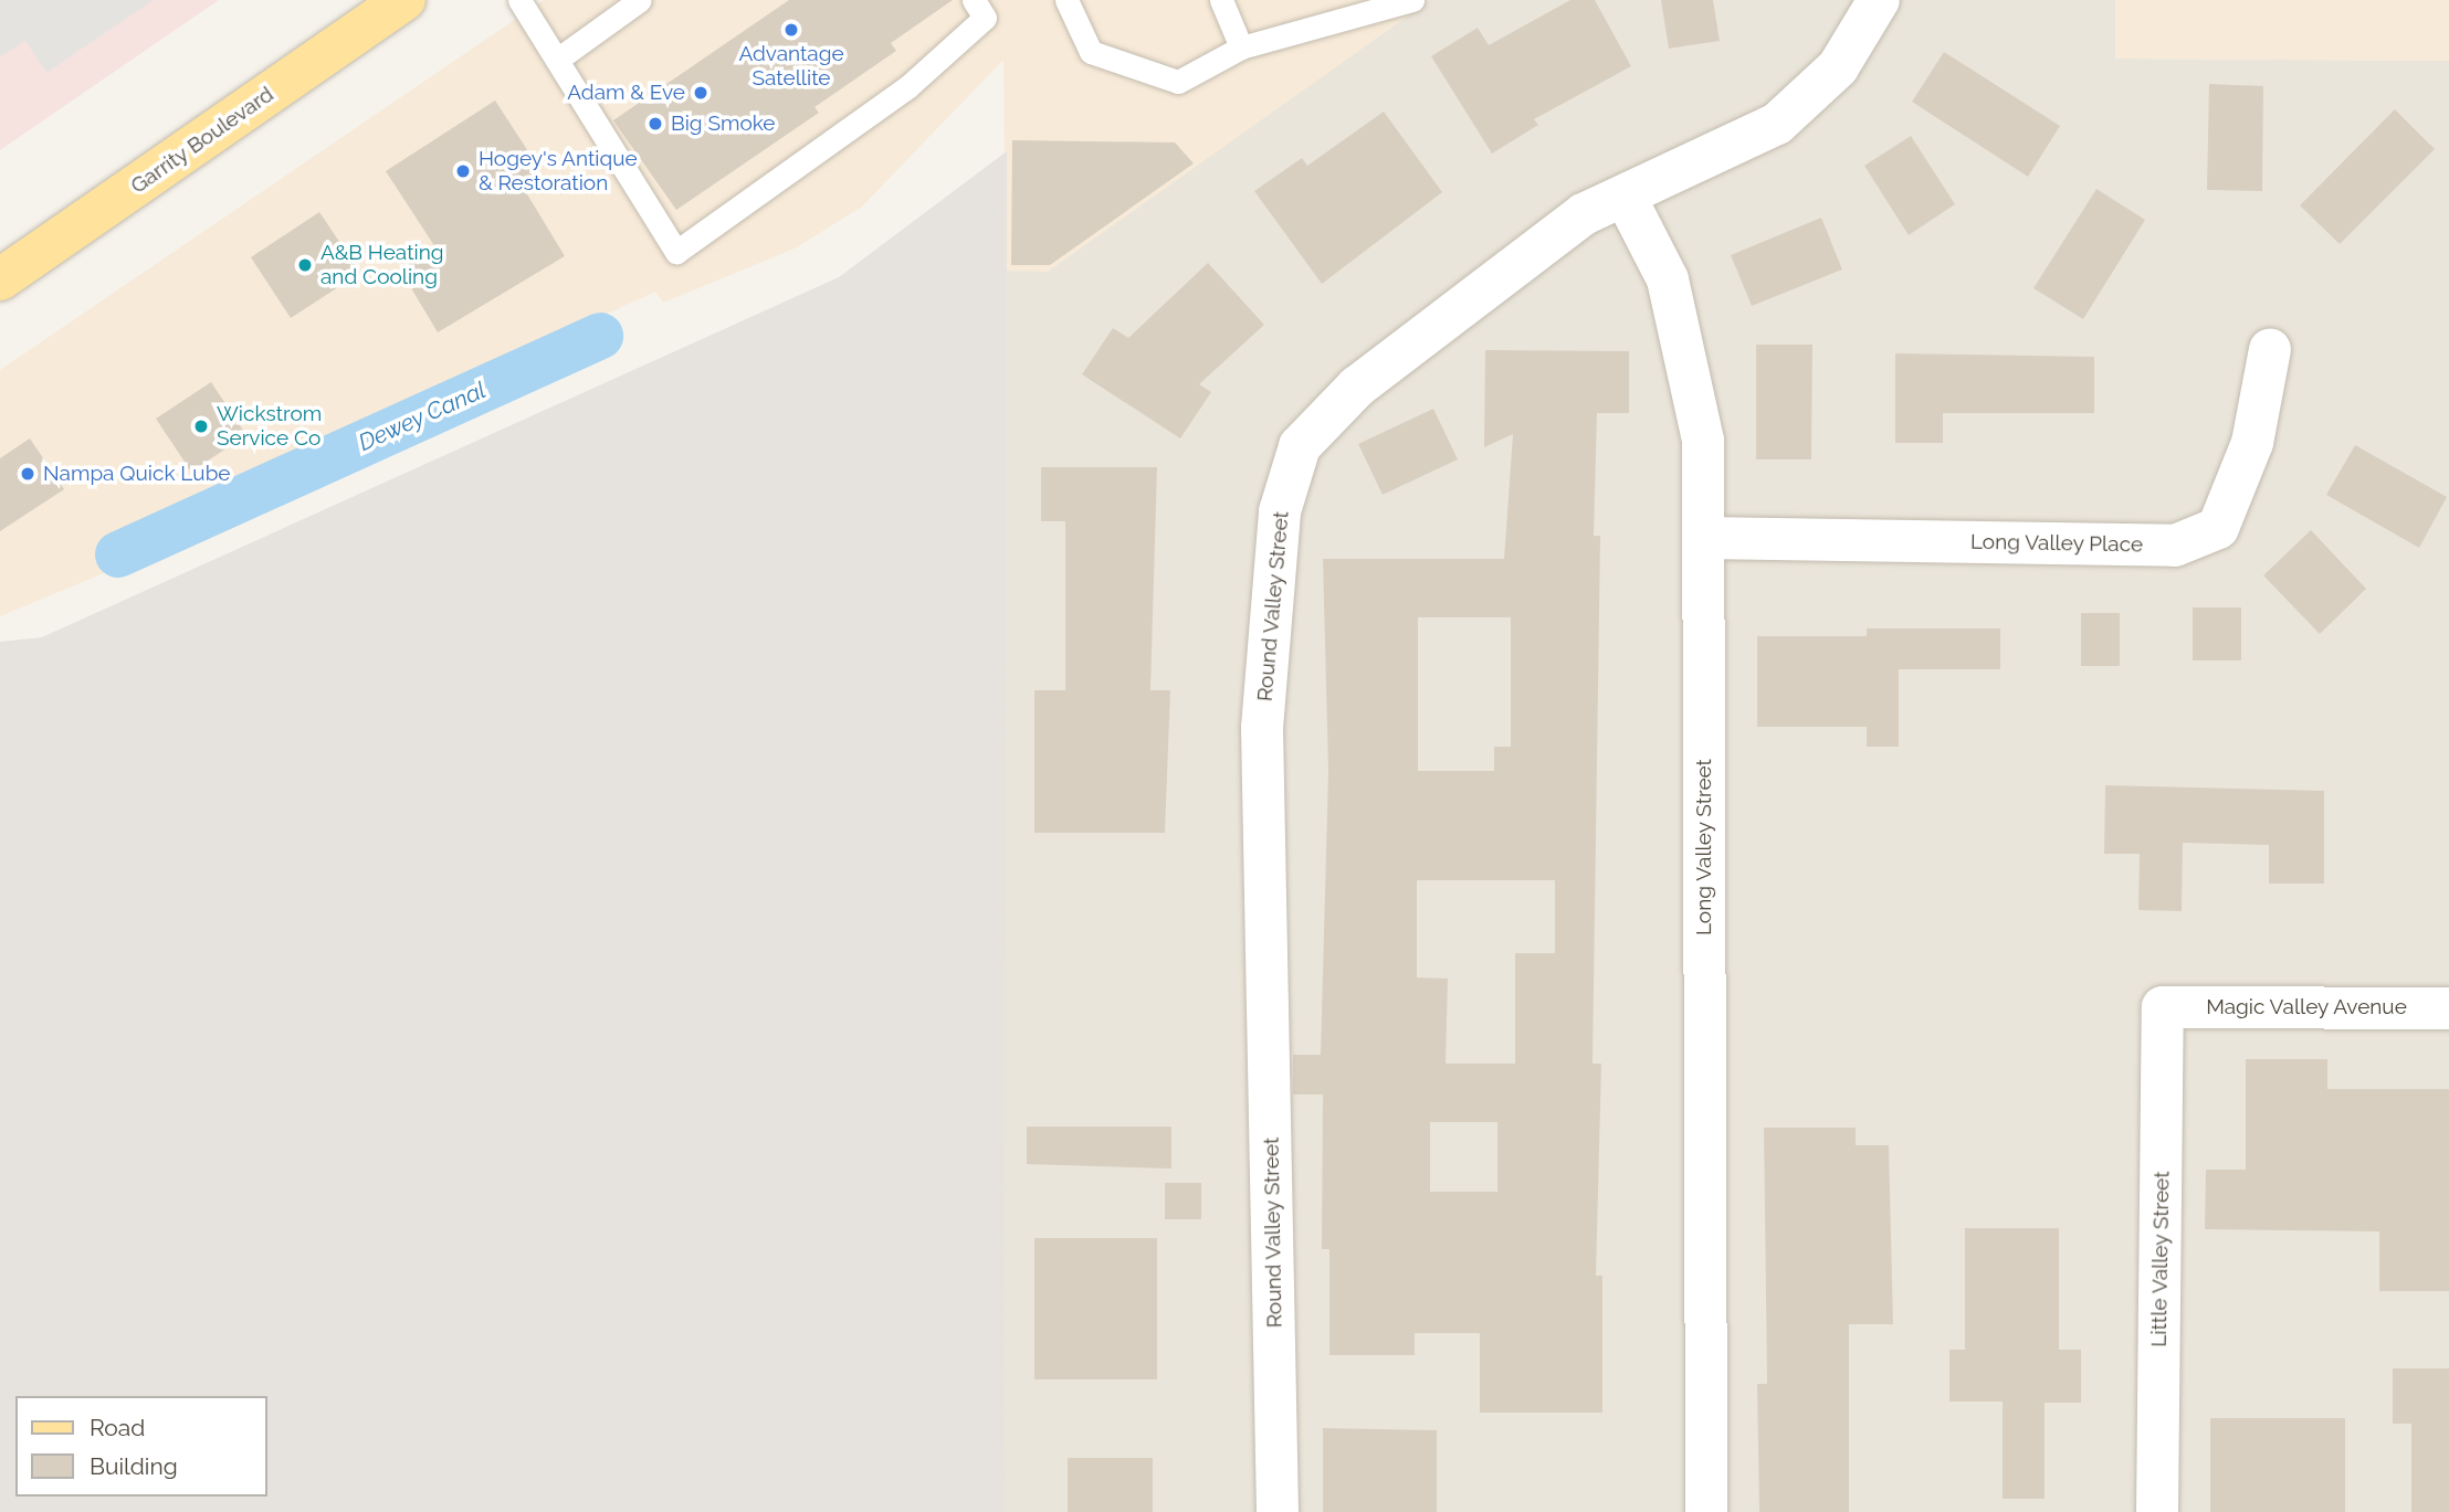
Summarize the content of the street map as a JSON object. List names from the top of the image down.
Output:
{
  "streets": {
    "main road": ["Garrity Boulevard"],
    "street": [
      "Long Valley Place",
      "Round Valley Street",
      "Long Valley Street",
      "Magic Valley Avenue",
      "Little Valley Street"
    ]
  },
  "crossings": [
    ["Long Valley Place", "Long Valley Street"],
    ["Round Valley Street", "Long Valley Street"],
    ["Magic Valley Avenue", "Little Valley Street"]
  ],
  "water": ["Dewey Canal"],
  "places": [
    "Advantage Satellite",
    "Adam & Eve",
    "Big Smoke",
    "Hogey's Antique & Restoration",
    "A&B Heating and Cooling",
    "Wickstrom Service Co",
    "Nampa Quick Lube"
  ],
  "legend": ["Road", "Building"]
}
